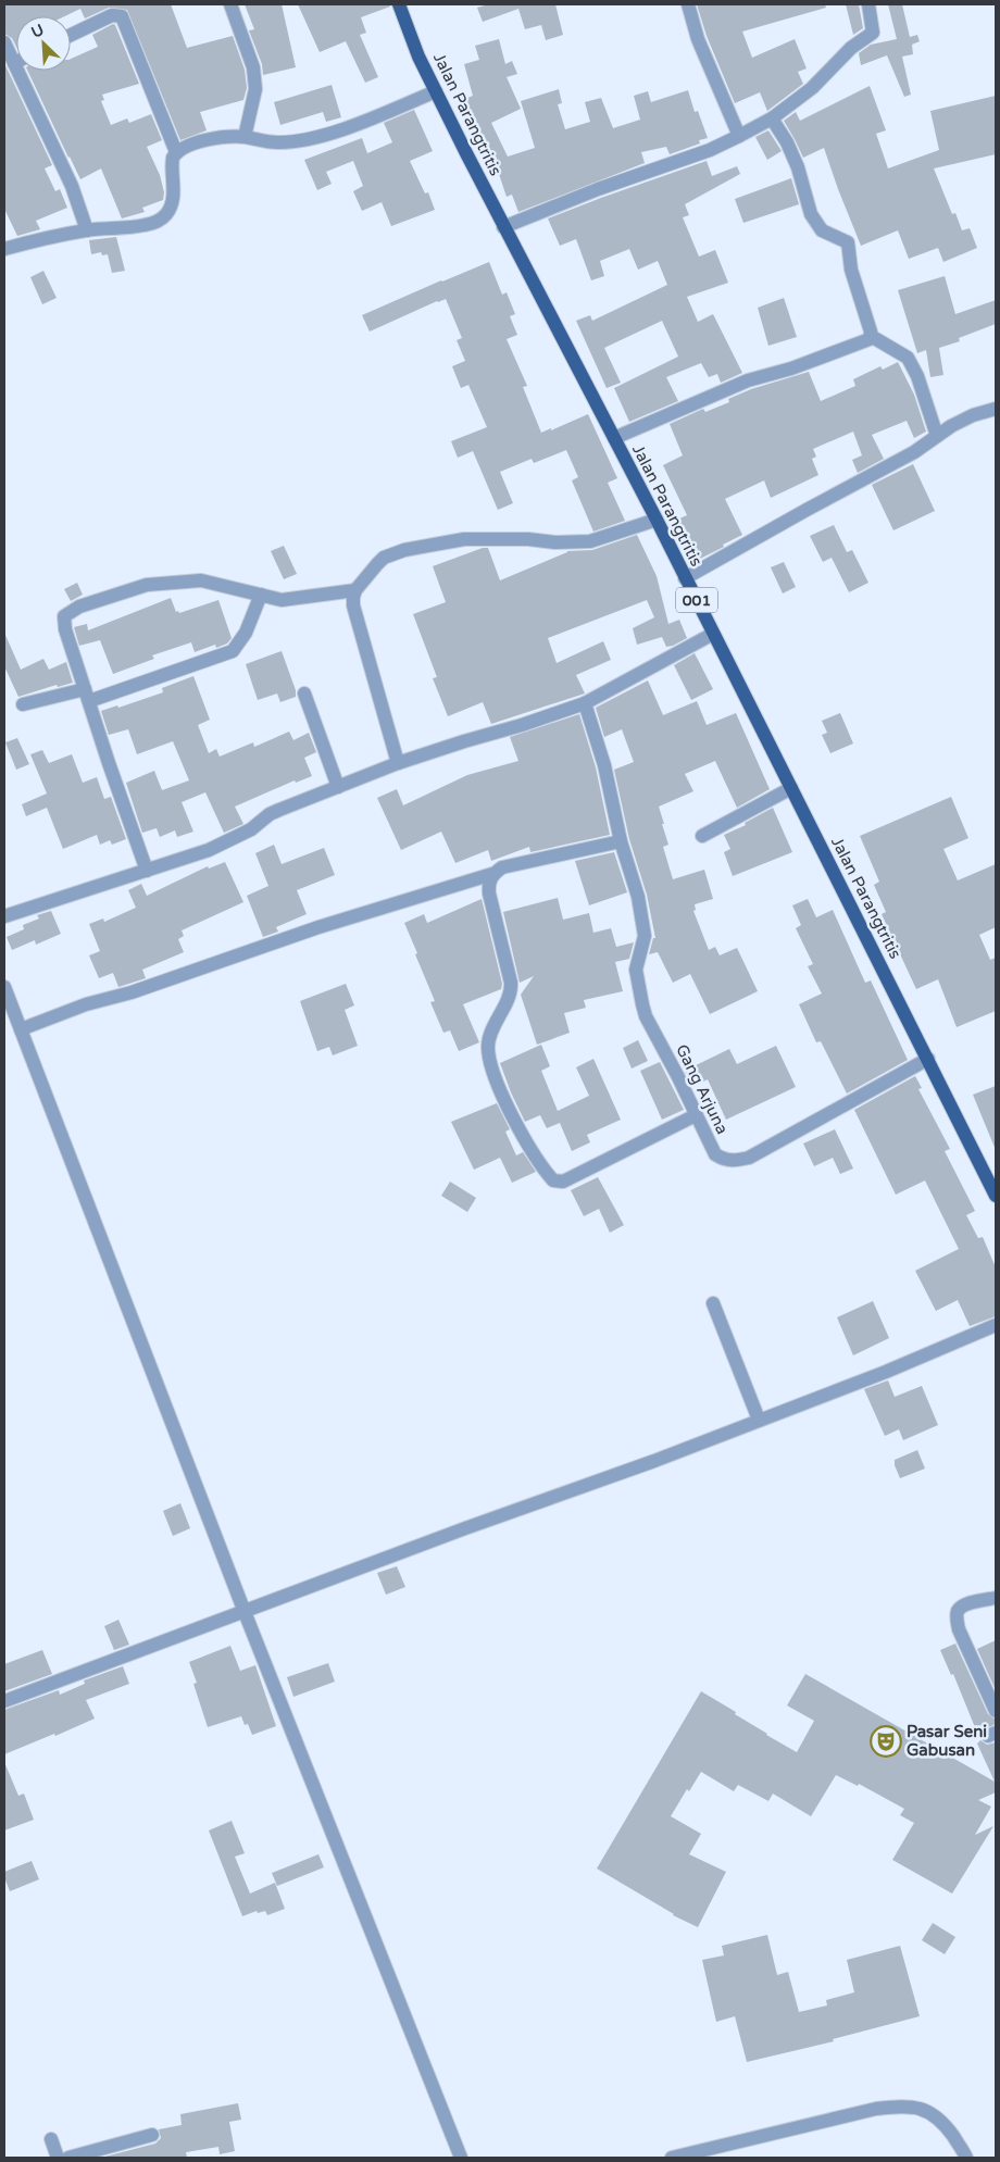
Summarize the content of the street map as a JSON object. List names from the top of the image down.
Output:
{
  "streets": {
    "main road": ["Jalan Parangtritis", "001"],
    "street": ["Gang Arjuna"]
  },
  "crossings": [
    ["Jalan Parangtritis", "Gang Arjuna"]
  ],
  "places": {
    "theatre": ["Pasar Seni Gabusan"]
  },
  "north": "top left"
}
